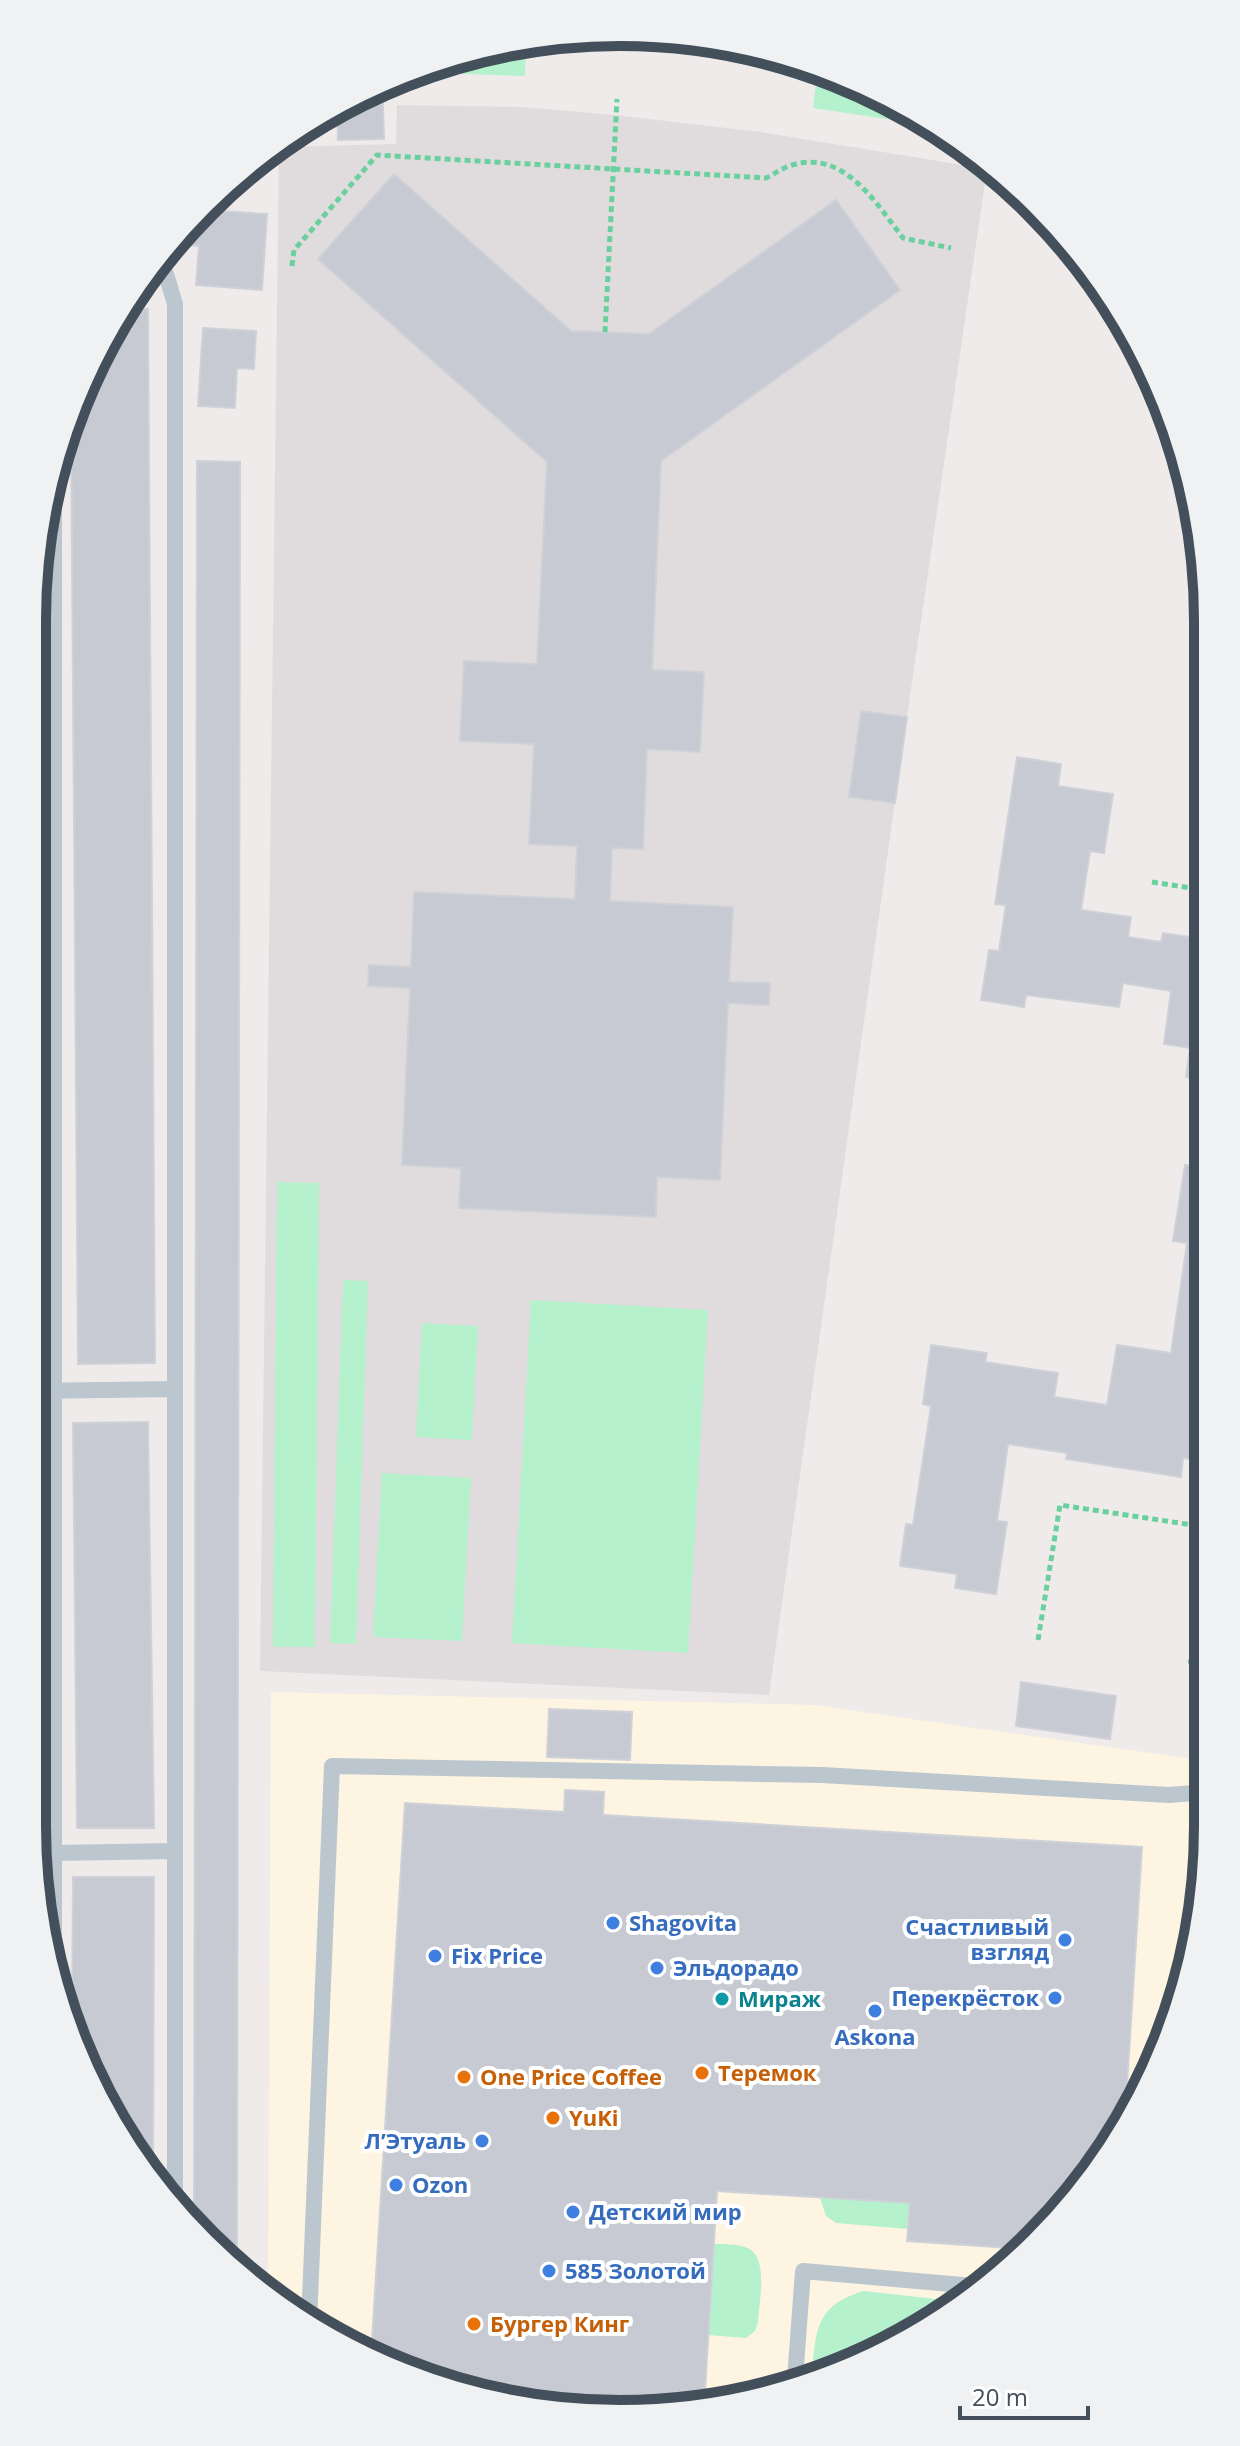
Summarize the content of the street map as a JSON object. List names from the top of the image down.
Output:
{
  "places": [
    "Shagovita",
    "Счастливый взгляд",
    "Fix Price",
    "Эльдорадо",
    "Перекрёсток",
    "Мираж",
    "Askona",
    "Теремок",
    "One Price Coffee",
    "YuKi",
    "Л’Этуаль",
    "Ozon",
    "Детский мир",
    "585 Золотой",
    "Бургер Кинг"
  ],
  "scale_bar": "20 m"
}
